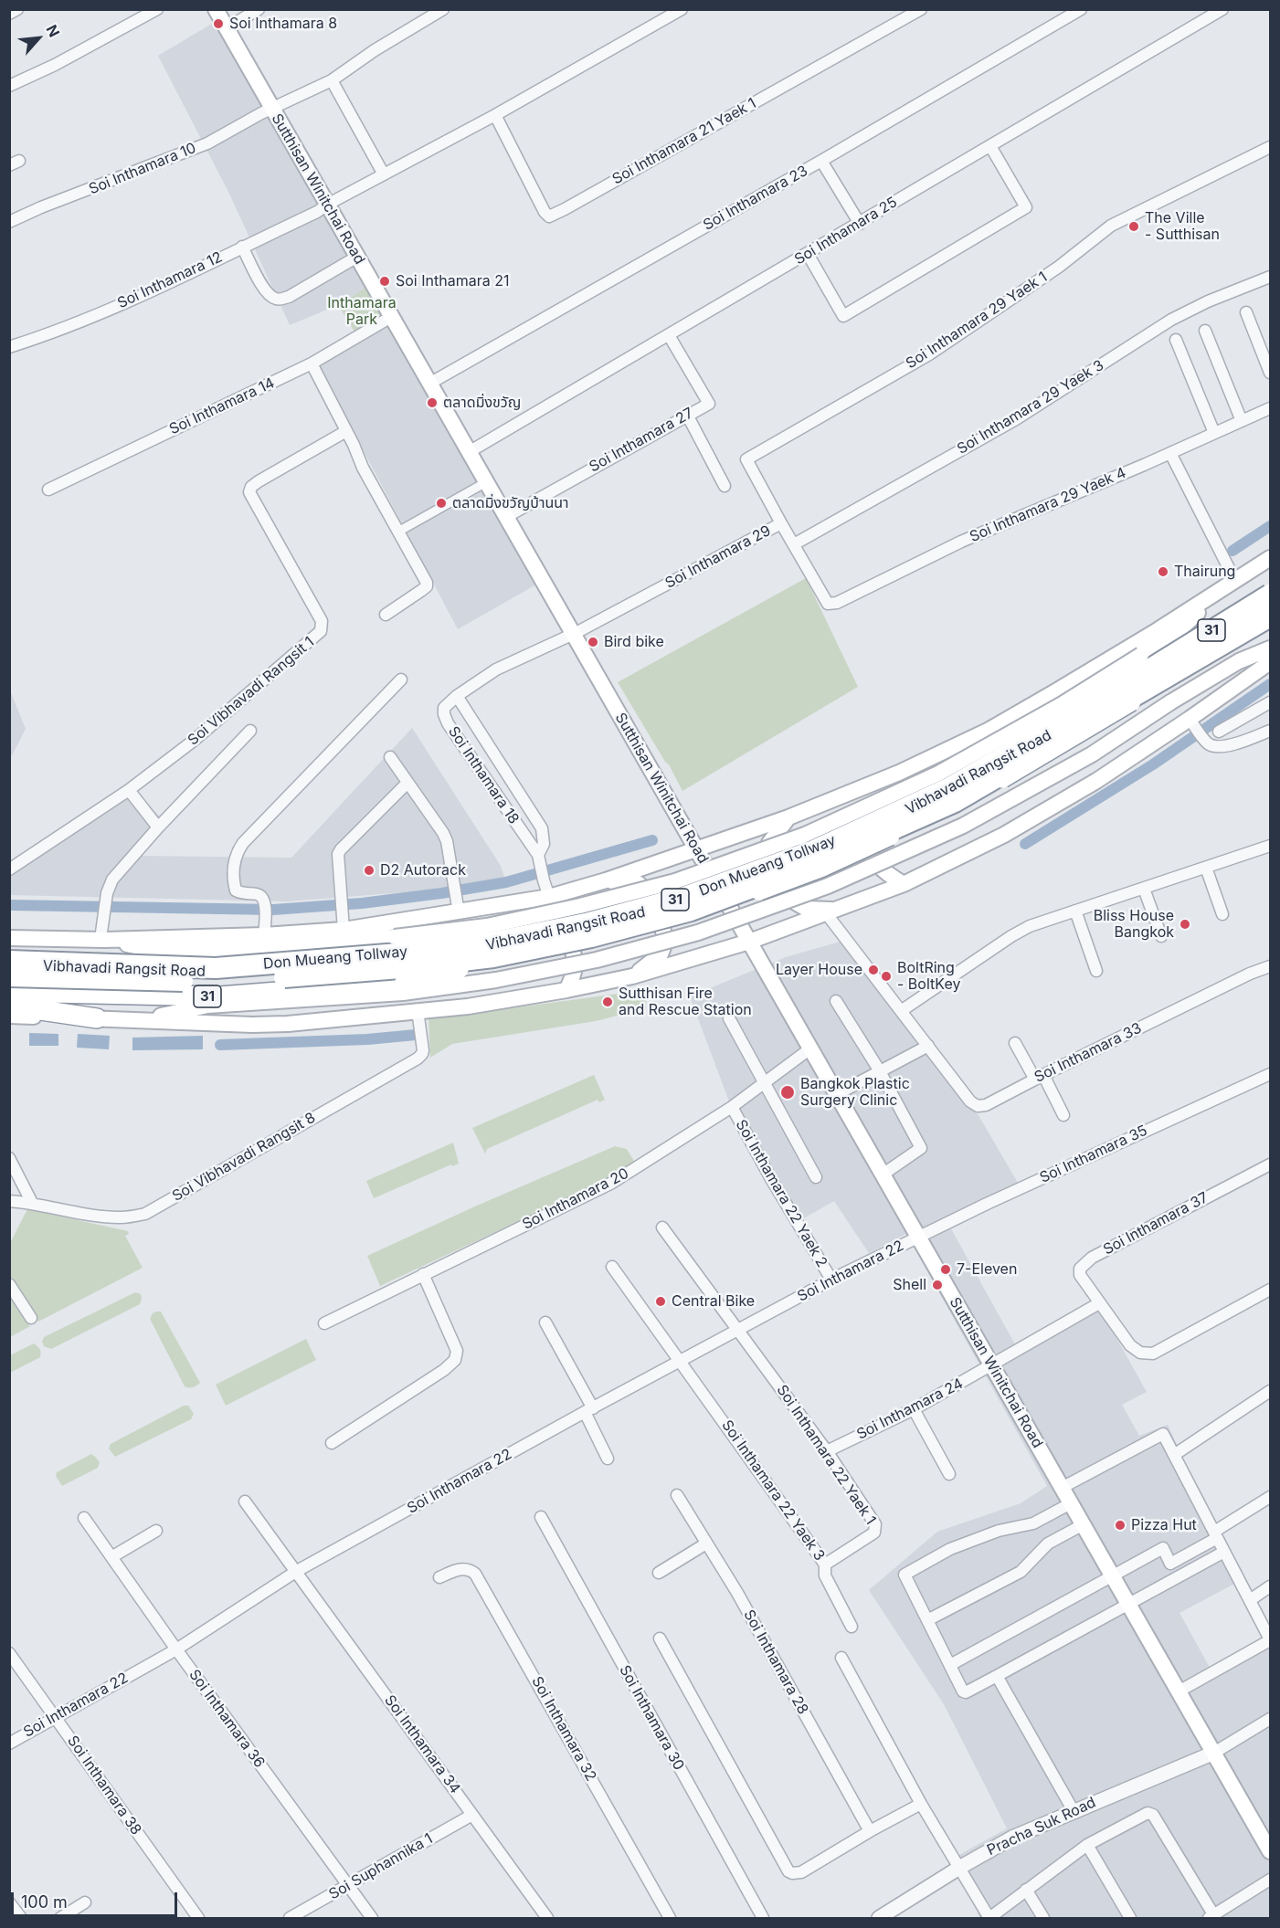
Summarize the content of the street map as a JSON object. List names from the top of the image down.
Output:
{
  "streets": {
    "highway": ["31", "Vibhavadi Rangsit Road", "Don Mueang Tollway"],
    "main road": ["Sutthisan Winitchai Road"],
    "street": [
      "Soi Inthamara 21 Yaek 1",
      "Soi Inthamara 10",
      "Soi Inthamara 23",
      "Soi Inthamara 25",
      "Soi Inthamara 12",
      "Soi Inthamara 29 Yaek 1",
      "Soi Inthamara 14",
      "Soi Inthamara 29 Yaek 3",
      "Soi Inthamara 27",
      "Soi Inthamara 29 Yaek 4",
      "Soi Inthamara 29",
      "Soi Vibhavadi Rangsit 1",
      "Soi Inthamara 18",
      "Soi Inthamara 33",
      "Soi Inthamara 35",
      "Soi Vibhavadi Rangsit 8",
      "Soi Inthamara 22 Yaek 2",
      "Soi Inthamara 20",
      "Soi Inthamara 37",
      "Soi Inthamara 22",
      "Soi Inthamara 24",
      "Soi Inthamara 22 Yaek 1",
      "Soi Inthamara 22 Yaek 3",
      "Soi Inthamara 28",
      "Soi Inthamara 30",
      "Soi Inthamara 36",
      "Soi Inthamara 32",
      "Soi Inthamara 34",
      "Soi Inthamara 38",
      "Pracha Suk Road",
      "Soi Suphannika 1"
    ]
  },
  "crossings": [
    ["Soi Inthamara 10", "Sutthisan Winitchai Road"],
    ["Sutthisan Winitchai Road", "Soi Inthamara 23"],
    ["Sutthisan Winitchai Road", "Soi Inthamara 25"],
    ["Sutthisan Winitchai Road", "Soi Inthamara 12"],
    ["Sutthisan Winitchai Road", "Soi Inthamara 14"],
    ["Sutthisan Winitchai Road", "Soi Inthamara 27"],
    ["Sutthisan Winitchai Road", "Soi Inthamara 29"],
    ["Sutthisan Winitchai Road", "31"],
    ["Sutthisan Winitchai Road", "Vibhavadi Rangsit Road"],
    ["Sutthisan Winitchai Road", "Soi Inthamara 18"],
    ["Sutthisan Winitchai Road", "Soi Inthamara 35"],
    ["Sutthisan Winitchai Road", "Soi Inthamara 20"],
    ["Sutthisan Winitchai Road", "Soi Inthamara 22"],
    ["Sutthisan Winitchai Road", "Soi Inthamara 24"],
    ["Sutthisan Winitchai Road", "Pracha Suk Road"],
    ["Soi Inthamara 25", "Soi Inthamara 27"],
    ["Soi Inthamara 29 Yaek 1", "Soi Inthamara 29"],
    ["Soi Inthamara 29 Yaek 3", "Soi Inthamara 29"],
    ["Soi Inthamara 29 Yaek 4", "Soi Inthamara 29"],
    ["Soi Inthamara 29", "Soi Inthamara 18"],
    ["31", "Vibhavadi Rangsit Road"],
    ["31", "Soi Inthamara 33"],
    ["31", "Soi Vibhavadi Rangsit 8"],
    ["Vibhavadi Rangsit Road", "Soi Inthamara 18"],
    ["Vibhavadi Rangsit Road", "Don Mueang Tollway"],
    ["Soi Inthamara 35", "Soi Inthamara 22"],
    ["Soi Inthamara 22 Yaek 2", "Soi Inthamara 20"],
    ["Soi Inthamara 22 Yaek 2", "Soi Inthamara 22"],
    ["Soi Inthamara 22", "Soi Inthamara 22 Yaek 1"],
    ["Soi Inthamara 22", "Soi Inthamara 22 Yaek 3"],
    ["Soi Inthamara 22", "Soi Inthamara 36"],
    ["Soi Inthamara 22", "Soi Inthamara 34"],
    ["Soi Inthamara 22", "Soi Inthamara 38"],
    ["Soi Inthamara 24", "Soi Inthamara 22 Yaek 1"],
    ["Soi Inthamara 22 Yaek 1", "Soi Inthamara 22 Yaek 3"],
    ["Soi Inthamara 36", "Soi Suphannika 1"],
    ["Soi Inthamara 34", "Soi Suphannika 1"]
  ],
  "parks": ["Inthamara Park"],
  "places": [
    "Soi Inthamara 8",
    "The Ville - Sutthisan",
    "Soi Inthamara 21",
    "ตลาดมิ่งขวัญ",
    "ตลาดมิ่งขวัญบ้านนา",
    "Thairung",
    "Bird bike",
    "D2 Autorack",
    "Bliss House Bangkok",
    "Layer House",
    "BoltRing - BoltKey",
    "Sutthisan Fire and Rescue Station",
    "Bangkok Plastic Surgery Clinic",
    "7-Eleven",
    "Shell",
    "Central Bike",
    "Pizza Hut"
  ],
  "scale_bar": "100 m",
  "north": "top right"
}
